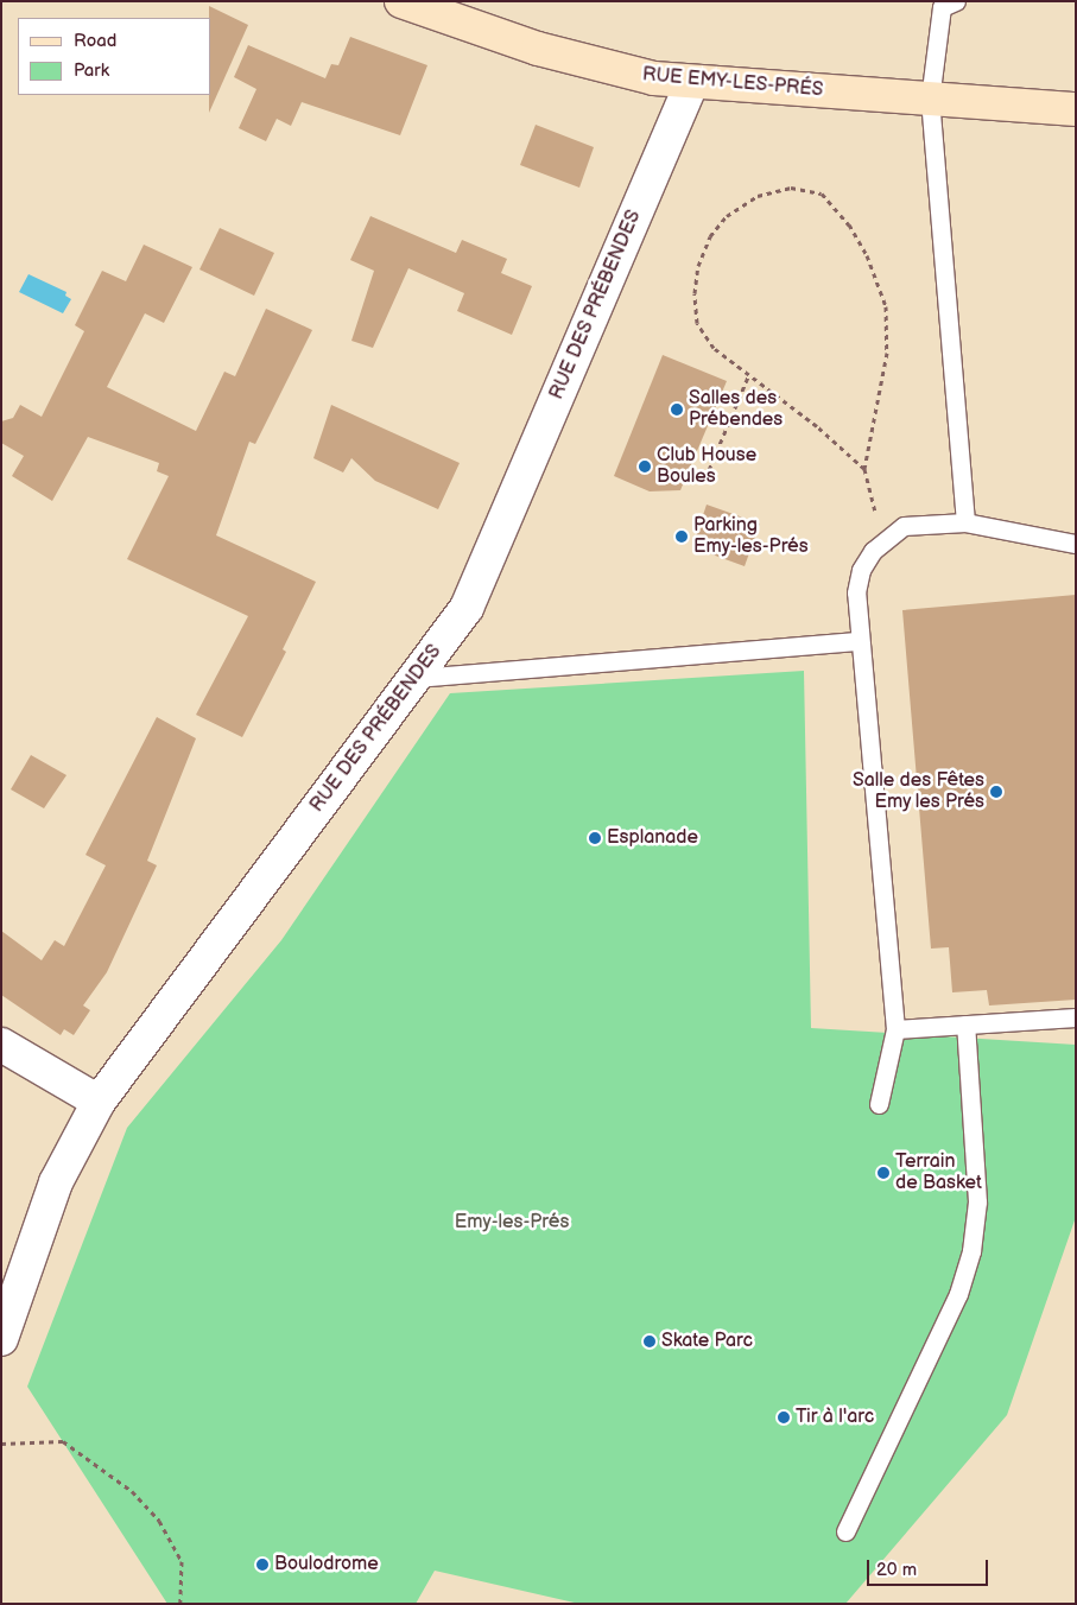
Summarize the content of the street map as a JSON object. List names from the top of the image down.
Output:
{
  "streets": {
    "street": ["RUE EMY-LES-PRÉS", "RUE DES PRÉBENDES"]
  },
  "crossings": [
    ["RUE EMY-LES-PRÉS", "RUE DES PRÉBENDES"]
  ],
  "parks": ["Emy-les-Prés"],
  "places": [
    "Salles des Prébendes",
    "Club House Boules",
    "Parking Emy-les-Prés",
    "Salle des Fêtes Emy les Prés",
    "Esplanade",
    "Terrain de Basket",
    "Skate Parc",
    "Tir à l'arc",
    "Boulodrome"
  ],
  "legend": ["Road", "Park"],
  "scale_bar": "20 m"
}
